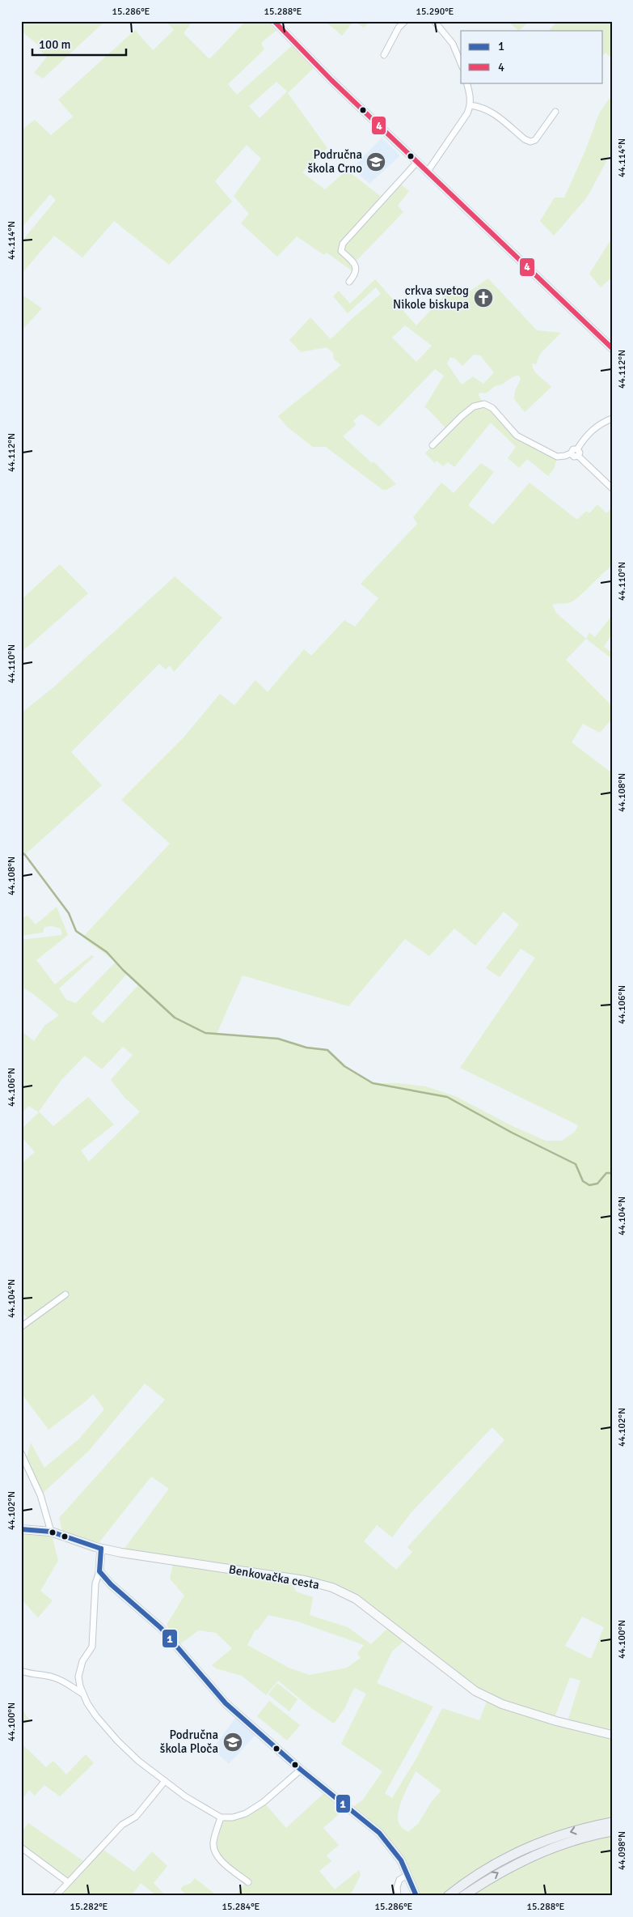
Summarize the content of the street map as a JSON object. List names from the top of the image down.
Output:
{
  "streets": {
    "main road": ["Benkovačka cesta"]
  },
  "places": {
    "school or university": ["Područna škola Crno", "Područna škola Ploča"],
    "church": ["crkva svetog Nikole biskupa"]
  },
  "lines": ["transit line 4", "transit line 1"],
  "legend": ["1", "4"],
  "scale_bar": "100 m",
  "coordinates": [
    "15.286°E",
    "15.288°E",
    "15.290°E",
    "44.114°N",
    "44.112°N",
    "44.110°N",
    "44.108°N",
    "44.106°N",
    "44.104°N",
    "44.102°N",
    "44.100°N",
    "44.098°N",
    "15.282°E",
    "15.284°E"
  ]
}
